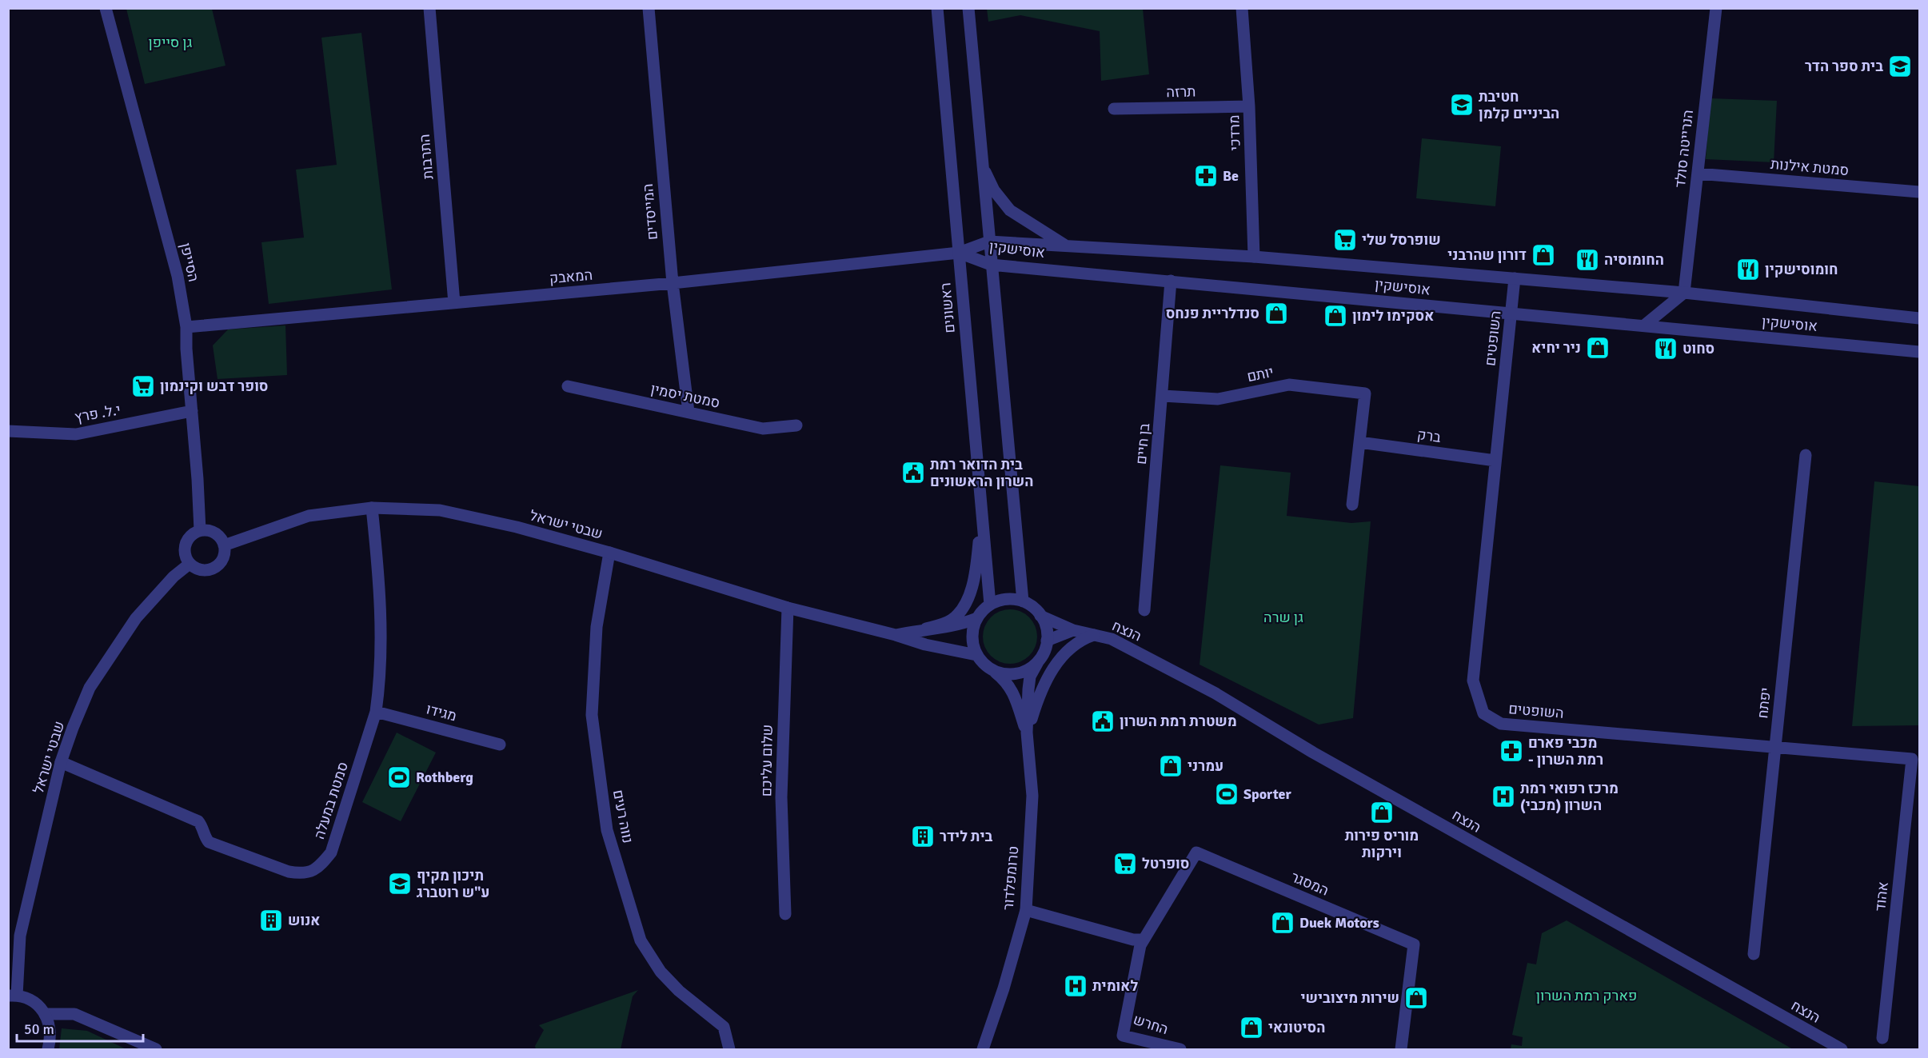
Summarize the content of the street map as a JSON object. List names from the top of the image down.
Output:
{
  "streets": {
    "street": [
      "תרזה",
      "מרדכי",
      "הנרייטה סולד",
      "התרבות",
      "סמטת אילנות",
      "המייסדים",
      "אוסישקין",
      "הסייפן",
      "המאבק",
      "ראשונים",
      "השופטים",
      "יותם",
      "סמטת יסמין",
      "י.ל. פרץ",
      "ברק",
      "בן חיים",
      "שבטי ישראל",
      "הנצח",
      "יפתח",
      "מגידו",
      "שלום עליכם",
      "סמטת במעלה",
      "נווה רעים",
      "טרומפלדור",
      "המסגר",
      "אהוד",
      "החרש"
    ]
  },
  "crossings": [
    ["תרזה", "מרדכי"],
    ["מרדכי", "אוסישקין"],
    ["הנרייטה סולד", "סמטת אילנות"],
    ["הנרייטה סולד", "אוסישקין"],
    ["התרבות", "המאבק"],
    ["המייסדים", "המאבק"],
    ["המייסדים", "סמטת יסמין"],
    ["אוסישקין", "המאבק"],
    ["אוסישקין", "ראשונים"],
    ["אוסישקין", "השופטים"],
    ["אוסישקין", "בן חיים"],
    ["הסייפן", "המאבק"],
    ["הסייפן", "י.ל. פרץ"],
    ["הסייפן", "שבטי ישראל"],
    ["המאבק", "ראשונים"],
    ["ראשונים", "שבטי ישראל"],
    ["ראשונים", "הנצח"],
    ["ראשונים", "טרומפלדור"],
    ["השופטים", "ברק"],
    ["השופטים", "יפתח"],
    ["השופטים", "אהוד"],
    ["יותם", "ברק"],
    ["יותם", "בן חיים"],
    ["שבטי ישראל", "הנצח"],
    ["שבטי ישראל", "שלום עליכם"],
    ["שבטי ישראל", "סמטת במעלה"],
    ["שבטי ישראל", "נווה רעים"],
    ["שבטי ישראל", "טרומפלדור"],
    ["הנצח", "טרומפלדור"],
    ["מגידו", "סמטת במעלה"],
    ["המסגר", "החרש"]
  ],
  "parks": ["גן סייפן", "גן שרה", "פארק רמת השרון"],
  "places": {
    "school or university": ["בית ספר הדר", "חטיבת הביניים קלמן", "תיכון מקיף ע\"ש רוטברג"],
    "pharmacy": ["Be", "מכבי פארם - רמת השרון"],
    "supermarket": ["שופרסל שלי", "סופר דבש וקינמון", "סופרטל"],
    "shop": [
      "דורון שהרבני",
      "סנדלריית פנחס",
      "אסקימו לימון",
      "ניר יחיא",
      "עמרני",
      "מוריס פירות וירקות",
      "Duek Motors",
      "שירות מיצובישי",
      "הסיטונאי"
    ],
    "restaurant": ["החומוסיה", "חומוסישקין", "סחוט"],
    "public building": ["בית הדואר רמת השרון הראשונים", "משטרת רמת השרון"],
    "sports": ["Rothberg", "Sporter"],
    "hospital": ["מרכז רפואי רמת השרון (מכבי)", "לאומית"],
    "building": ["בית לידר", "אנוש"]
  },
  "scale_bar": "50 m"
}
